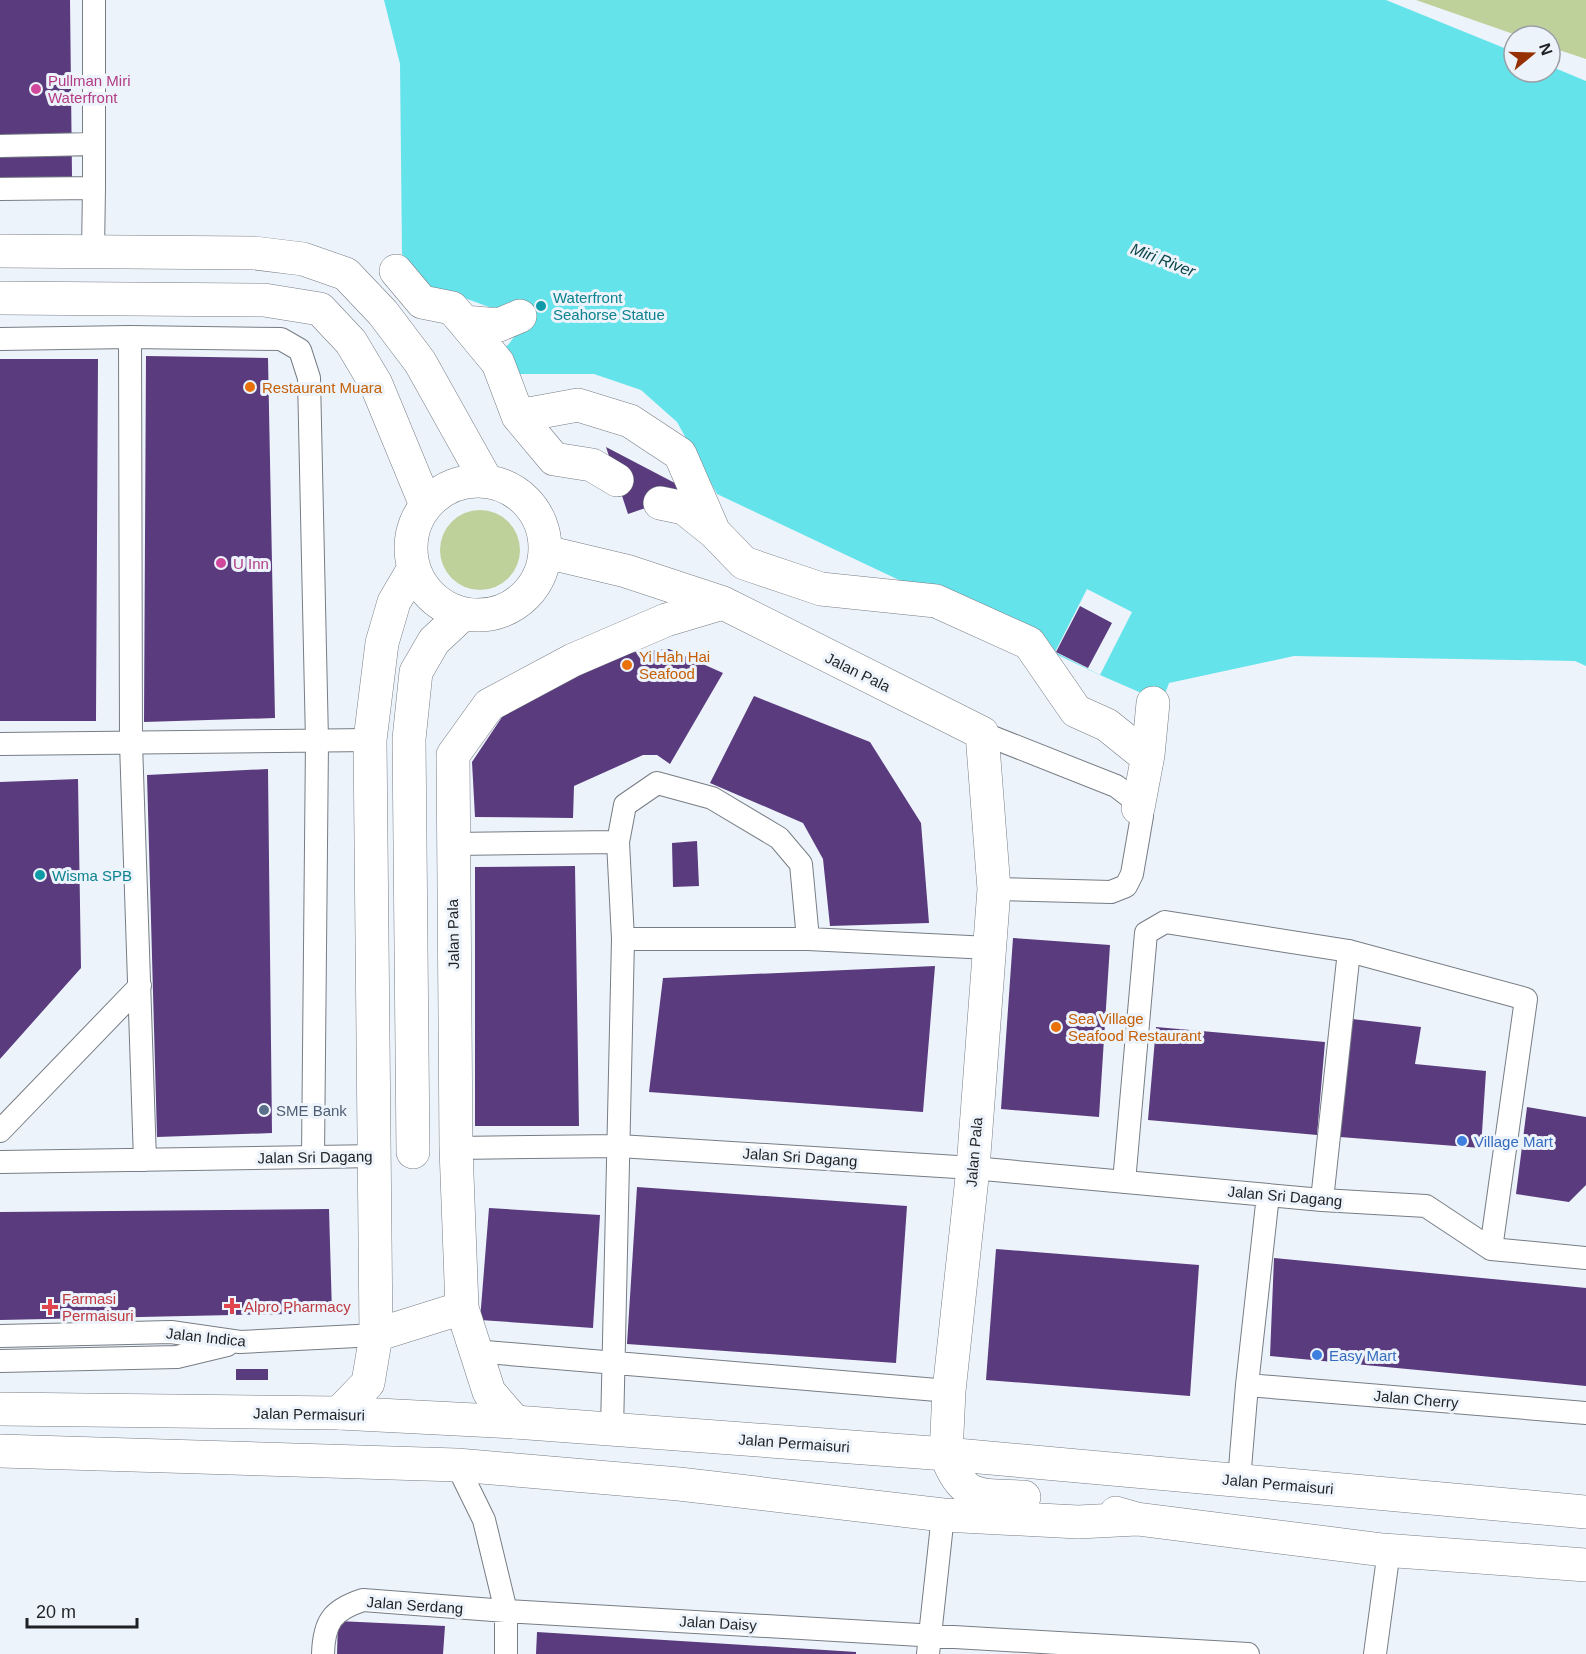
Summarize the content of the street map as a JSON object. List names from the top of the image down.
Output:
{
  "streets": {
    "street": ["Jalan Pala", "Jalan Sri Dagang", "Jalan Permaisuri"],
    "lane": [
      "Jalan Indica",
      "Jalan Cherry",
      "Jalan Serdang",
      "Jalan Daisy"
    ]
  },
  "crossings": [
    ["Jalan Pala", "Jalan Sri Dagang"],
    ["Jalan Pala", "Jalan Permaisuri"],
    ["Jalan Serdang", "Jalan Daisy"]
  ],
  "water": ["Miri River"],
  "places": {
    "other": [
      "Pullman Miri Waterfront",
      "Waterfront Seahorse Statue",
      "Restaurant Muara",
      "U Inn",
      "Yi Hah Hai Seafood",
      "Wisma SPB",
      "Sea Village Seafood Restaurant",
      "SME Bank",
      "Village Mart",
      "Easy Mart"
    ],
    "health": ["Alpro Pharmacy", "Farmasi Permaisuri"]
  },
  "scale_bar": "20 m",
  "north": "right"
}
